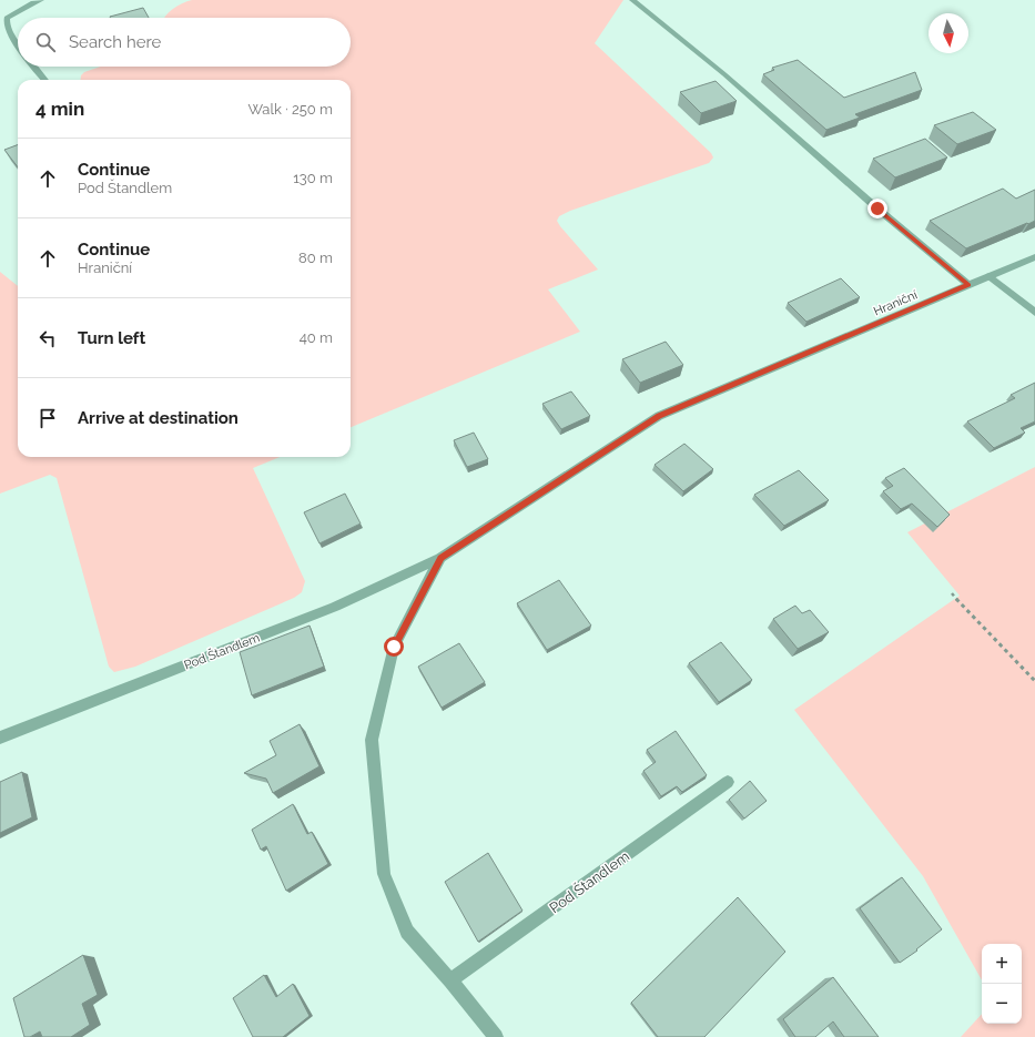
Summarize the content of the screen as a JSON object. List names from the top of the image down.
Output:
{
  "streets": {
    "street": ["Hraniční", "Pod Štandlem"]
  },
  "crossings": [
    ["Hraniční", "Pod Štandlem"]
  ],
  "north": "bottom",
  "page": {
    "search": "Search here",
    "heading": ["4 min", "Walk · 250 m"],
    "list": [
      ["Continue", "Pod Štandlem", "130 m"],
      ["Continue", "Hraniční", "80 m"],
      ["Turn left", "40 m"],
      "Arrive at destination"
    ],
    "map_buttons": ["+", "−"]
  }
}
